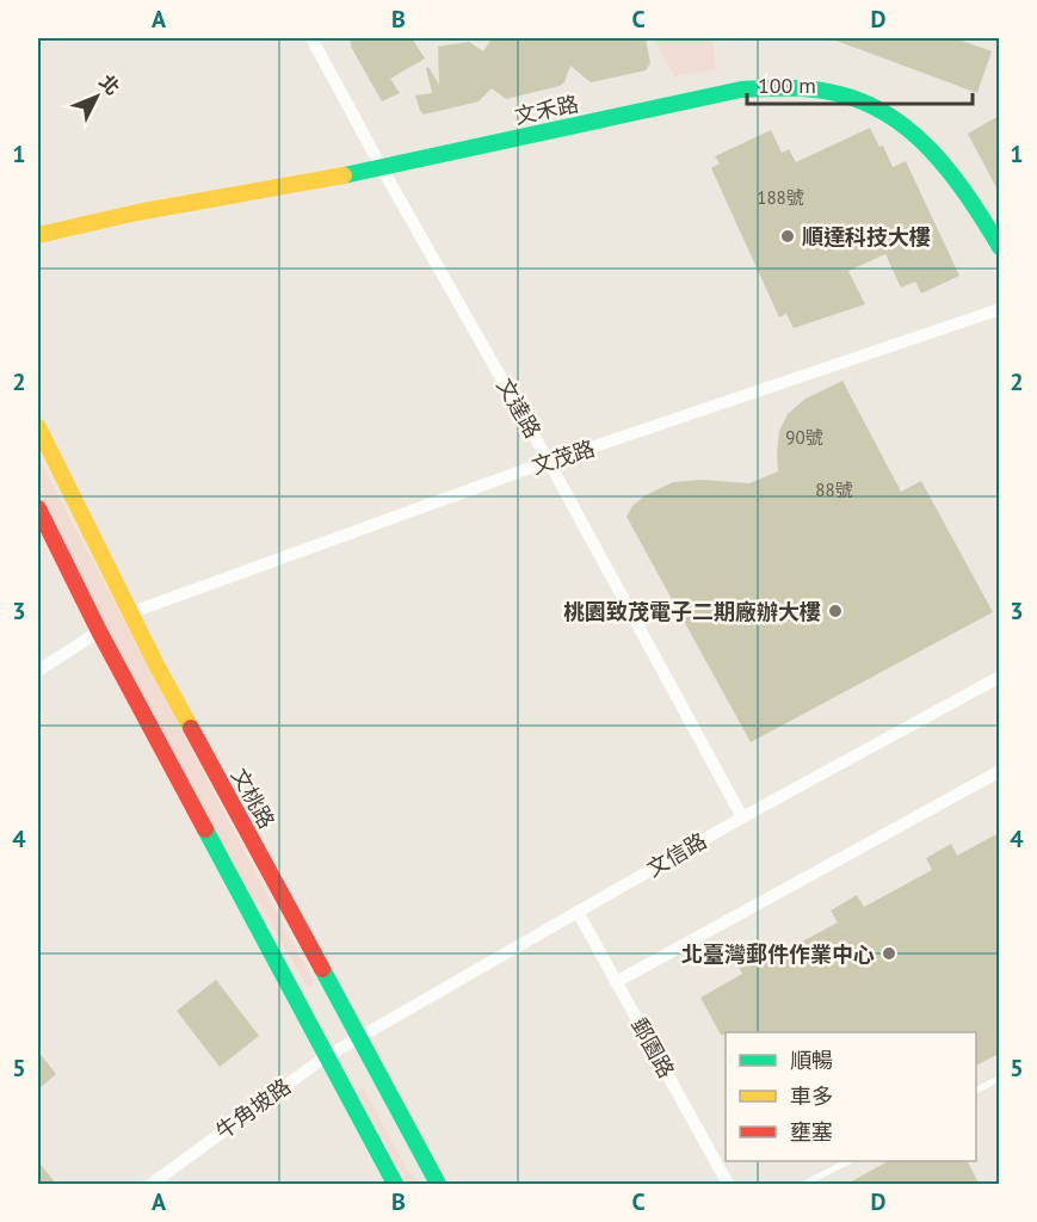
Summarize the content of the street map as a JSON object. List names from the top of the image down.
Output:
{
  "streets": {
    "street": [
      "文禾路",
      "文達路",
      "文茂路",
      "文桃路",
      "文信路",
      "郵園路",
      "牛角坡路"
    ]
  },
  "crossings": [
    ["文禾路", "文達路"],
    ["文達路", "文茂路"],
    ["文達路", "文信路"],
    ["文茂路", "文桃路"],
    ["文桃路", "文信路"],
    ["文桃路", "牛角坡路"],
    ["文信路", "郵園路"],
    ["文信路", "牛角坡路"]
  ],
  "places": ["順達科技大樓", "桃園致茂電子二期廠辦大樓", "北臺灣郵件作業中心"],
  "house_numbers": ["188號", "90號", "88號"],
  "legend": ["順暢", "車多", "壅塞"],
  "scale_bar": "100 m",
  "north": "top right",
  "grid": {
    "columns": [
      "A",
      "B",
      "C",
      "D"
    ],
    "rows": [
      "1",
      "2",
      "3",
      "4",
      "5"
    ]
  }
}
